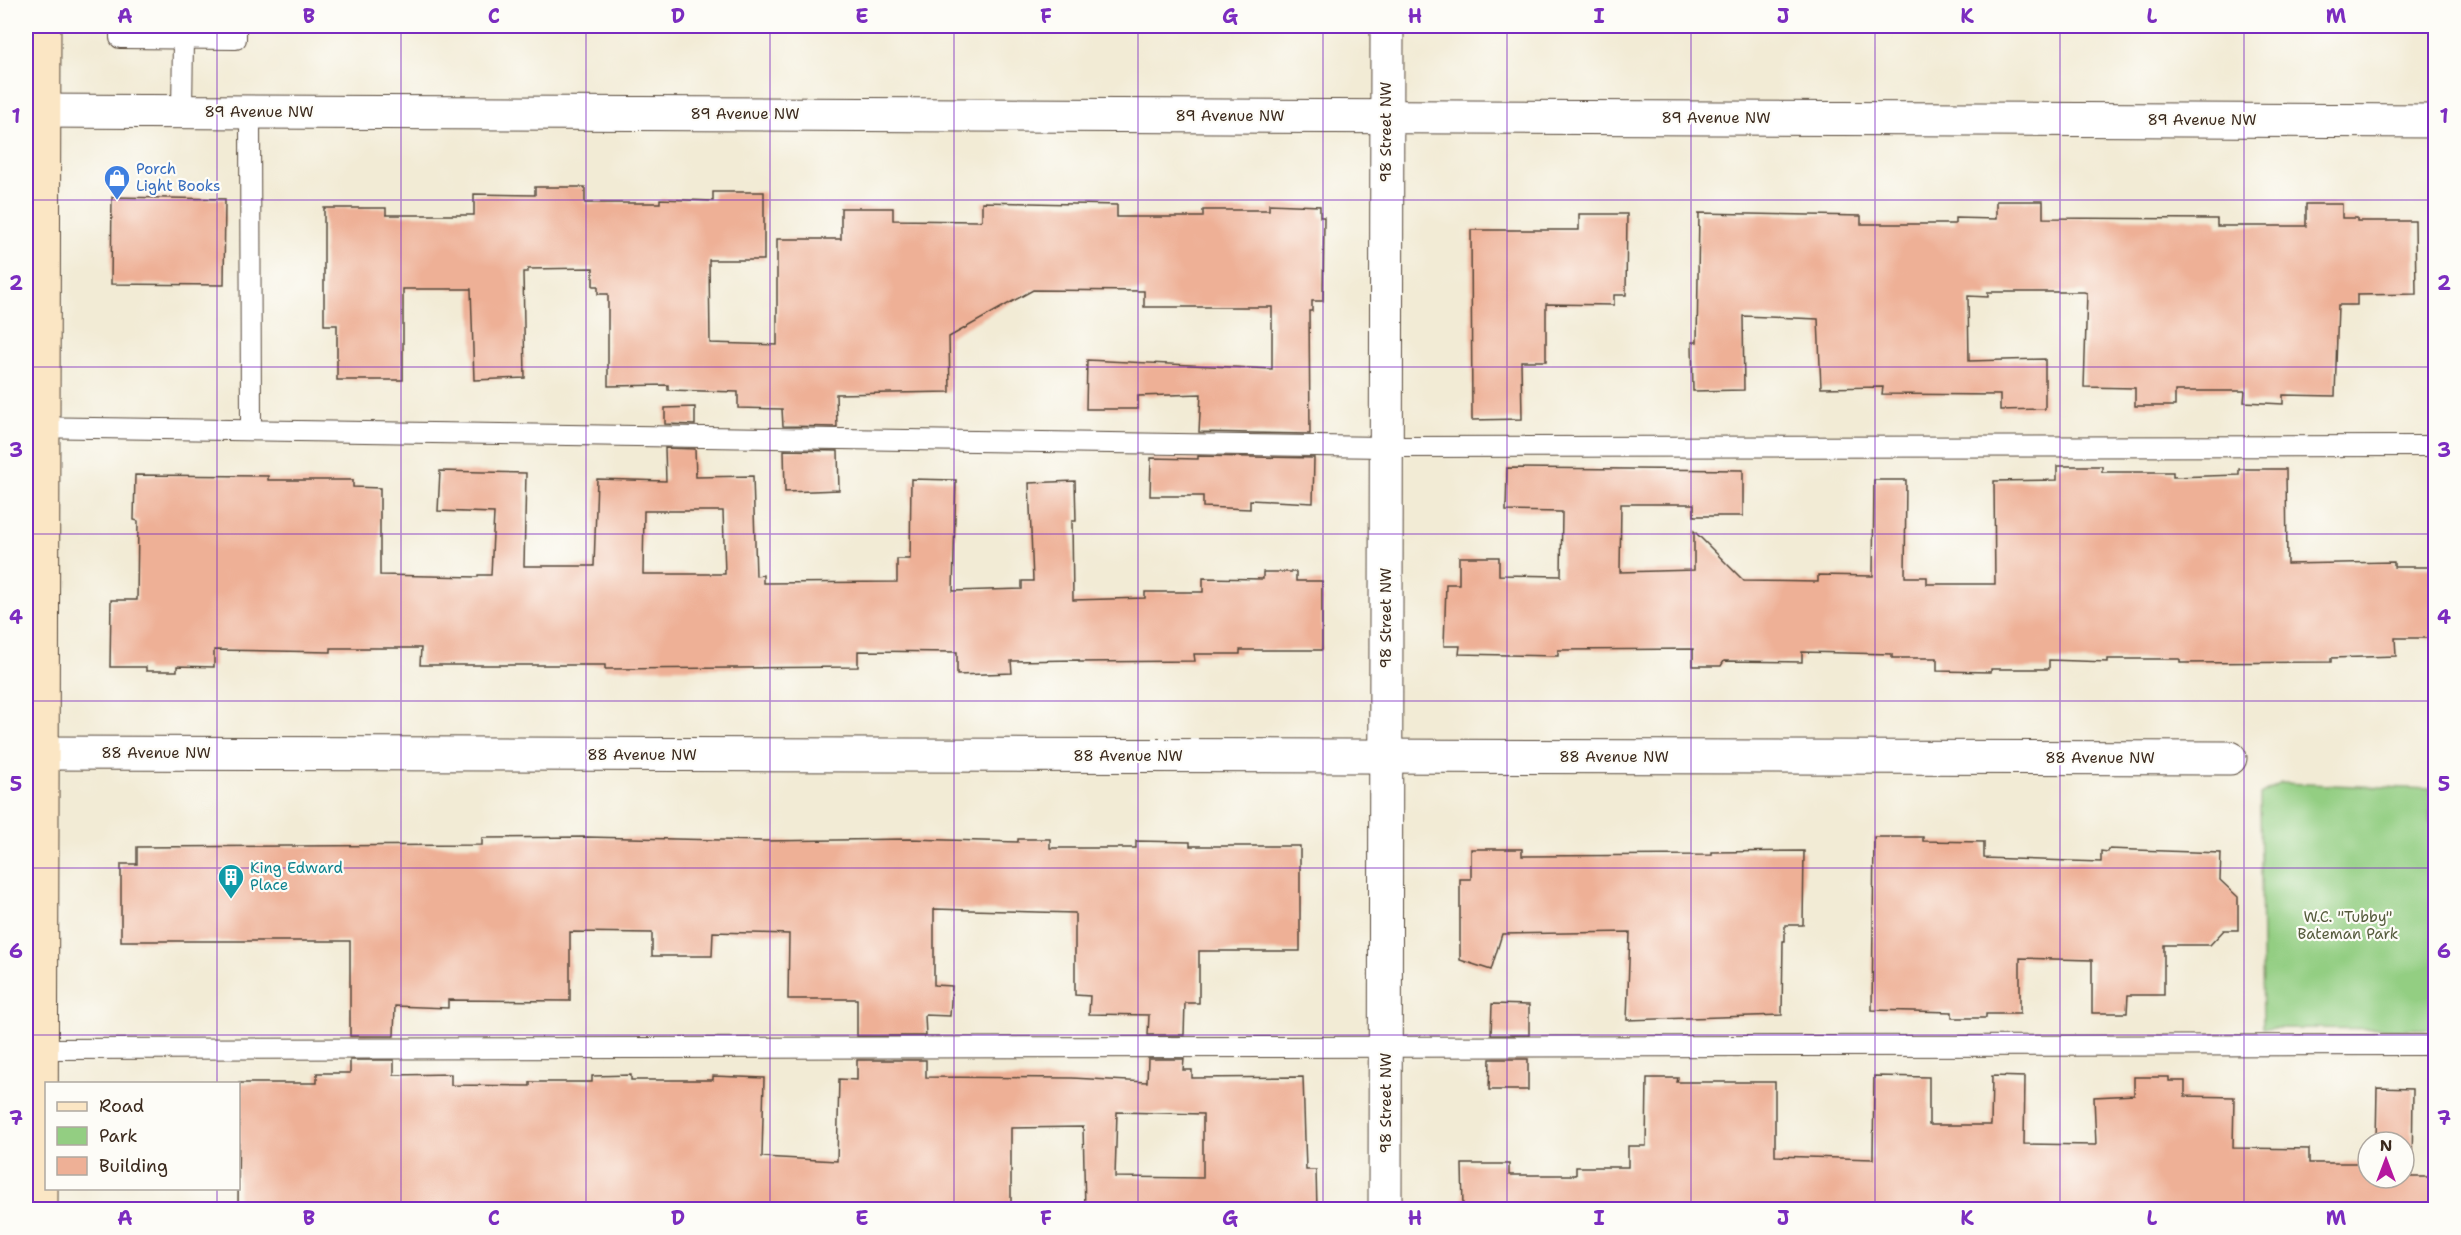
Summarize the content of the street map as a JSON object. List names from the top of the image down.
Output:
{
  "streets": {
    "street": ["89 Avenue NW", "98 Street NW", "88 Avenue NW"]
  },
  "crossings": [
    ["89 Avenue NW", "98 Street NW"],
    ["98 Street NW", "88 Avenue NW"]
  ],
  "parks": ["W.C. \"Tubby\" Bateman Park"],
  "places": {
    "shop": ["Porch Light Books"],
    "building": ["King Edward Place"]
  },
  "legend": ["Road", "Park", "Building"],
  "north": "top",
  "grid": {
    "columns": [
      "A",
      "B",
      "C",
      "D",
      "E",
      "F",
      "G",
      "H",
      "I",
      "J",
      "K",
      "L",
      "M"
    ],
    "rows": [
      "1",
      "2",
      "3",
      "4",
      "5",
      "6",
      "7"
    ]
  }
}
